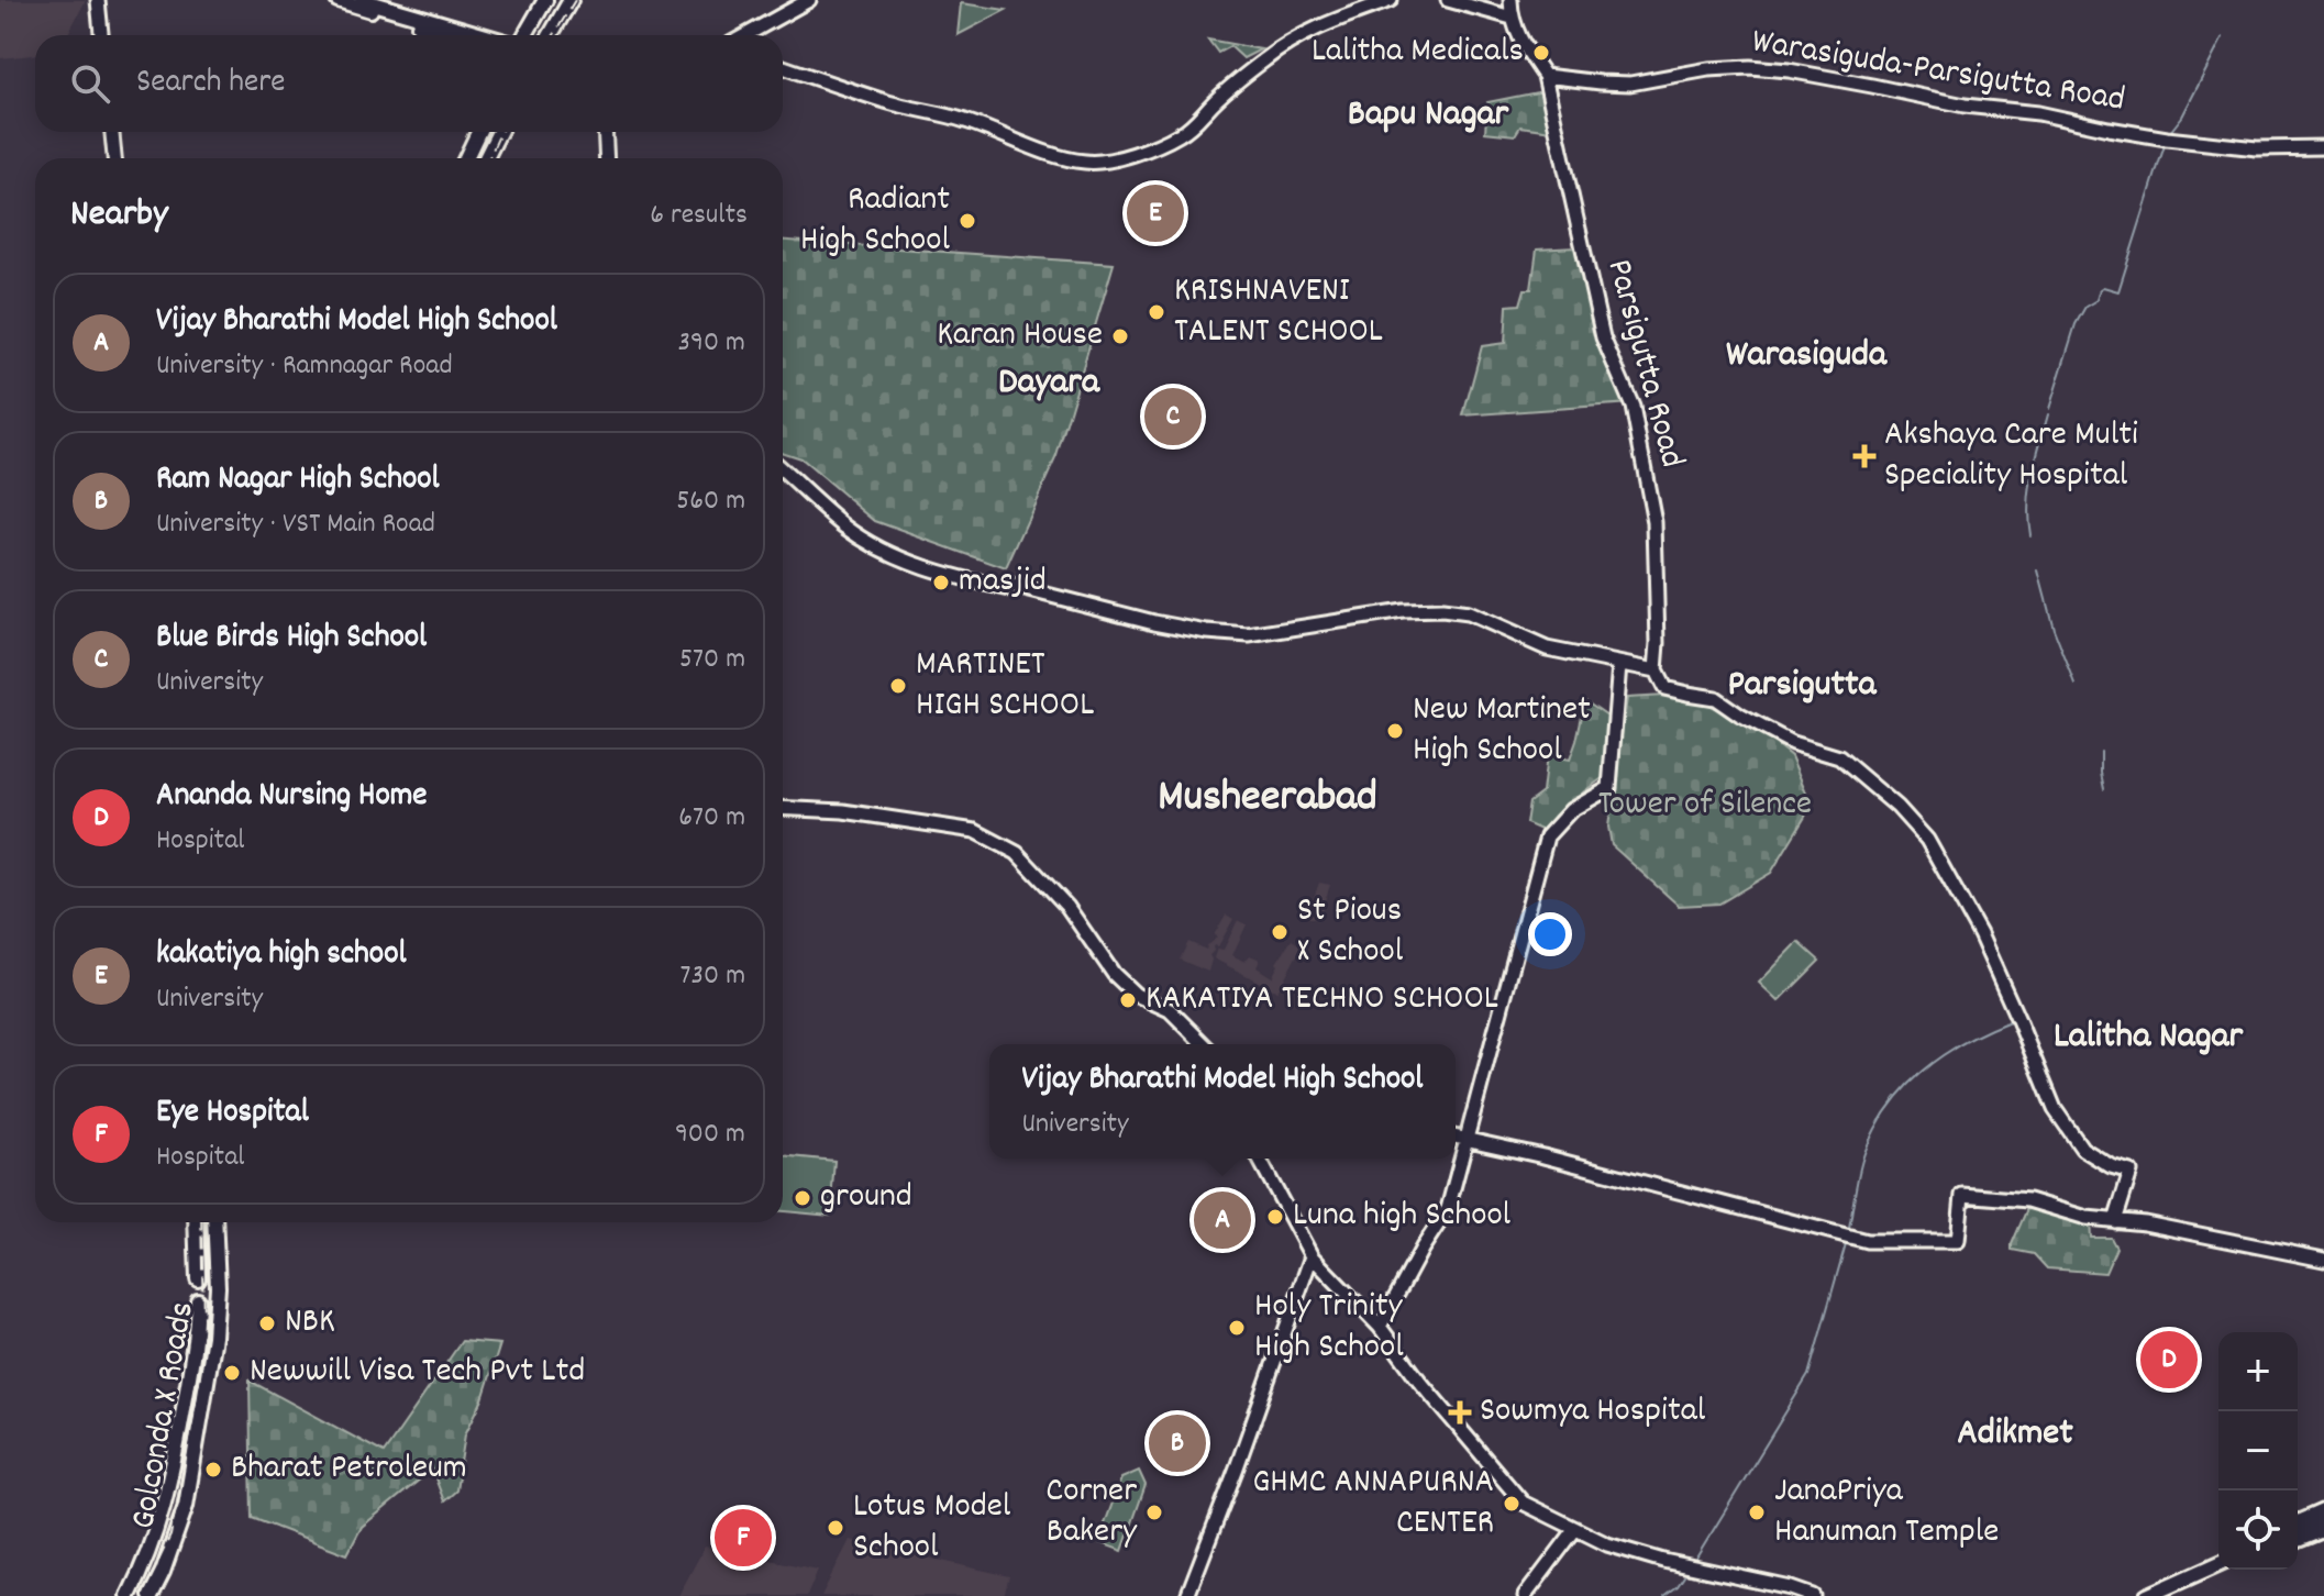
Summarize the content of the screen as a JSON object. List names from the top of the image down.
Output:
{
  "streets": {
    "main road": ["Golconda X Roads"],
    "street": ["Warasiguda-Parsigutta Road", "Parsigutta Road"]
  },
  "crossings": [
    ["Warasiguda-Parsigutta Road", "Parsigutta Road"]
  ],
  "districts": [
    "Bapu Nagar",
    "Warasiguda",
    "Dayara",
    "Parsigutta",
    "Musheerabad",
    "Lalitha Nagar",
    "Adikmet"
  ],
  "parks": ["Tower of Silence"],
  "places": {
    "other": [
      "Lalitha Medicals",
      "Radiant High School",
      "KRISHNAVENI TALENT SCHOOL",
      "Karan House",
      "masjid",
      "MARTINET HIGH SCHOOL",
      "New Martinet High School",
      "St Pious X School",
      "KAKATIYA TECHNO SCHOOL",
      "ground",
      "Luna high School",
      "NBK",
      "Holy Trinity High School",
      "Newwill Visa Tech Pvt Ltd",
      "Bharat Petroleum",
      "GHMC ANNAPURNA CENTER",
      "Corner Bakery",
      "JanaPriya Hanuman Temple",
      "Lotus Model School"
    ],
    "health": ["Akshaya Care Multi Speciality Hospital", "Sowmya Hospital"]
  },
  "page": {
    "search": "Search here",
    "heading": ["Nearby", "6 results"],
    "pins": [
      "E",
      "C",
      "A",
      "D",
      "B",
      "F"
    ],
    "list": [
      {
        "mark": "A",
        "name": "Vijay Bharathi Model High School",
        "note": "University · Ramnagar Road",
        "value": "390 m"
      },
      {
        "mark": "B",
        "name": "Ram Nagar High School",
        "note": "University · VST Main Road",
        "value": "560 m"
      },
      {
        "mark": "C",
        "name": "Blue Birds High School",
        "note": "University",
        "value": "570 m"
      },
      {
        "mark": "D",
        "name": "Ananda Nursing Home",
        "note": "Hospital",
        "value": "670 m"
      },
      {
        "mark": "E",
        "name": "kakatiya high school",
        "note": "University",
        "value": "730 m"
      },
      {
        "mark": "F",
        "name": "Eye Hospital",
        "note": "Hospital",
        "value": "900 m"
      }
    ],
    "popup": ["Vijay Bharathi Model High School", "University"],
    "map_buttons": ["+", "−"]
  }
}
